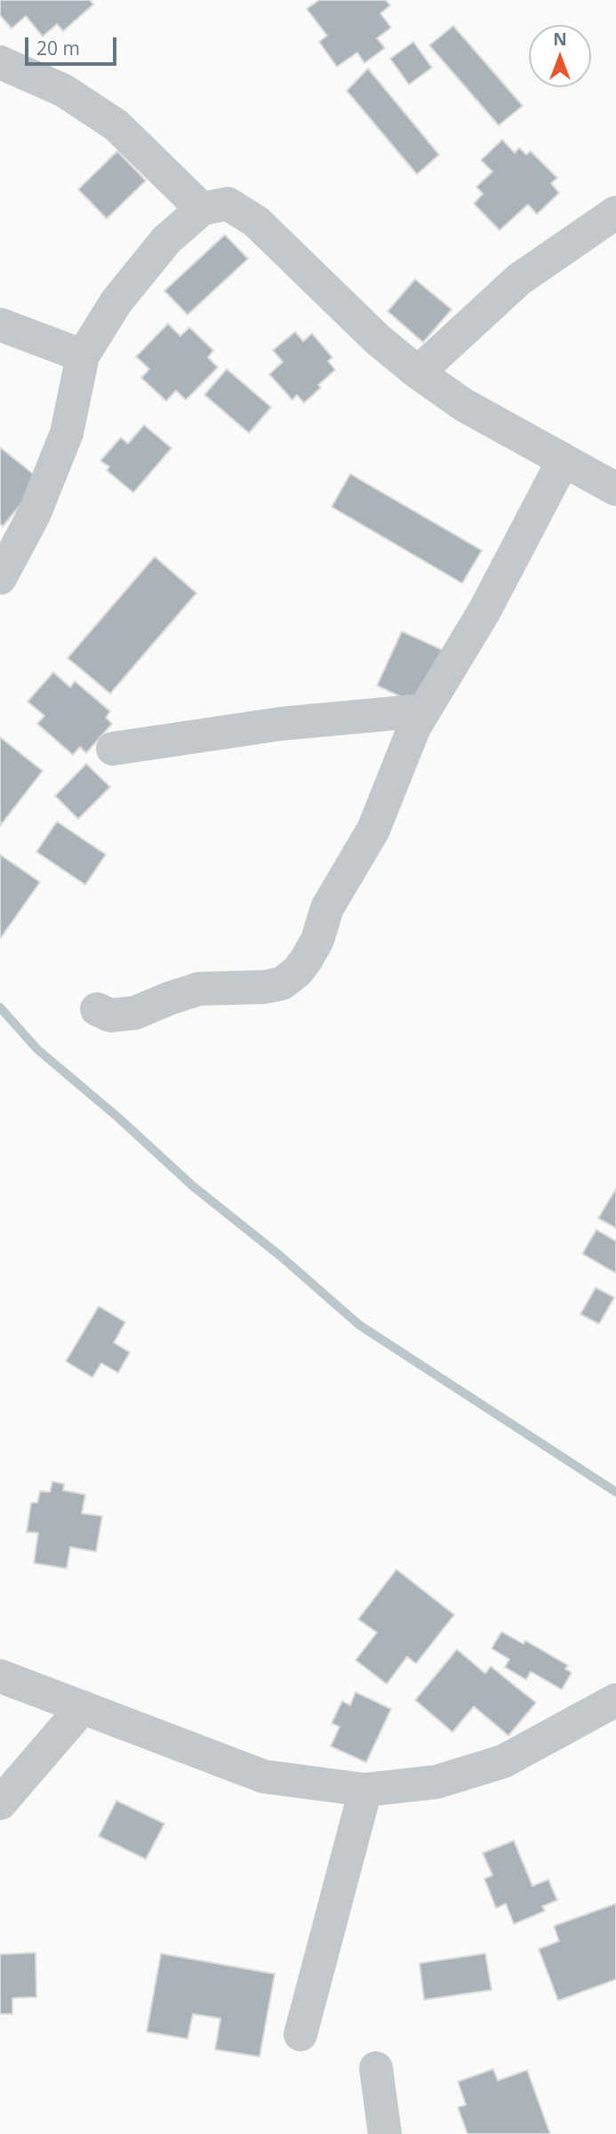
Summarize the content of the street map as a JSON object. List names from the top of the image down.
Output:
{
  "scale_bar": "20 m",
  "north": "top"
}
